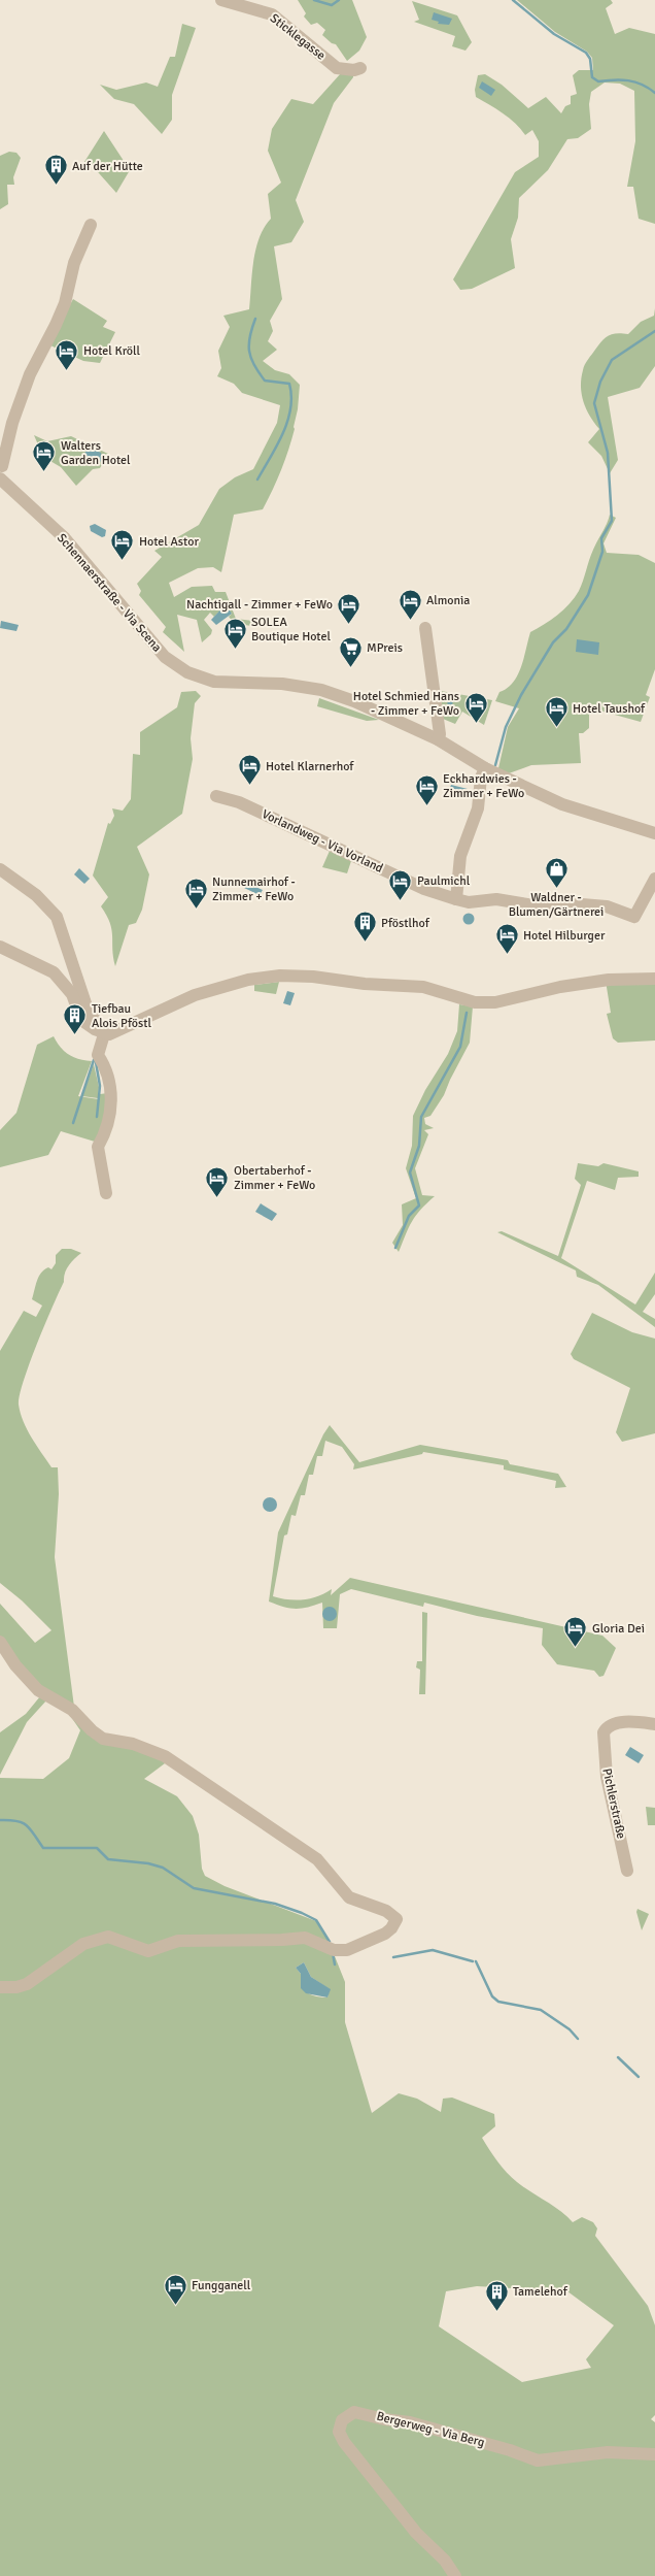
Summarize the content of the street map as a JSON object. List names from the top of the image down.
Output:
{
  "streets": {
    "street": [
      "Sticklegasse",
      "Schennaerstraße - Via Scena",
      "Vorlandweg - Via Vorland",
      "Pichlerstraße",
      "Bergerweg - Via Berg"
    ]
  },
  "places": {
    "building": [
      "Auf der Hütte",
      "Pföstlhof",
      "Tiefbau Alois Pföstl",
      "Tamelehof"
    ],
    "hotel": [
      "Hotel Kröll",
      "Walters Garden Hotel",
      "Hotel Astor",
      "Almonia",
      "Nachtigall - Zimmer + FeWo",
      "SOLEA Boutique Hotel",
      "Hotel Schmied Hans - Zimmer + FeWo",
      "Hotel Taushof",
      "Hotel Klarnerhof",
      "Eckhardwies - Zimmer + FeWo",
      "Paulmichl",
      "Nunnemairhof - Zimmer + FeWo",
      "Hotel Hilburger",
      "Obertaberhof - Zimmer + FeWo",
      "Gloria Dei",
      "Fungganell"
    ],
    "supermarket": ["MPreis"],
    "shop": ["Waldner - Blumen/Gärtnerei"]
  }
}
